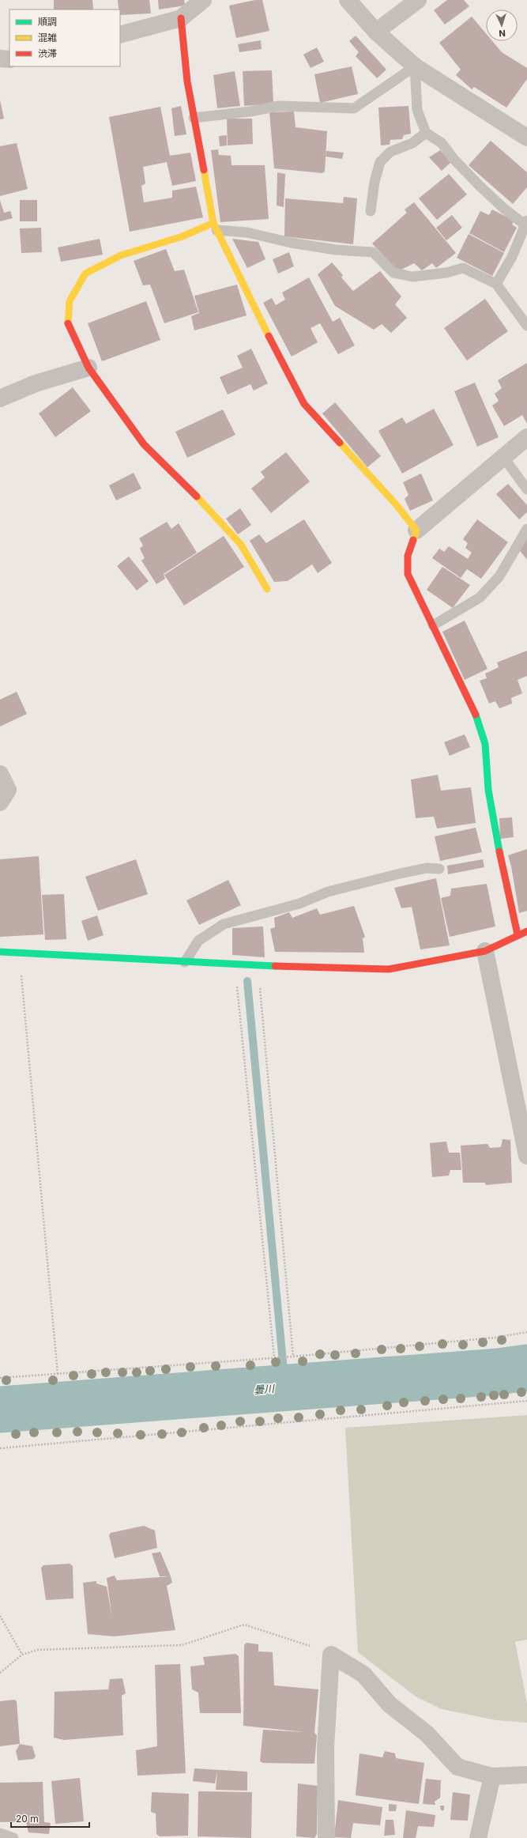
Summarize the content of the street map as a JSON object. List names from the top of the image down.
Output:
{
  "water": ["曇川"],
  "legend": ["順調", "混雑", "渋滞"],
  "scale_bar": "20 m",
  "north": "bottom"
}
